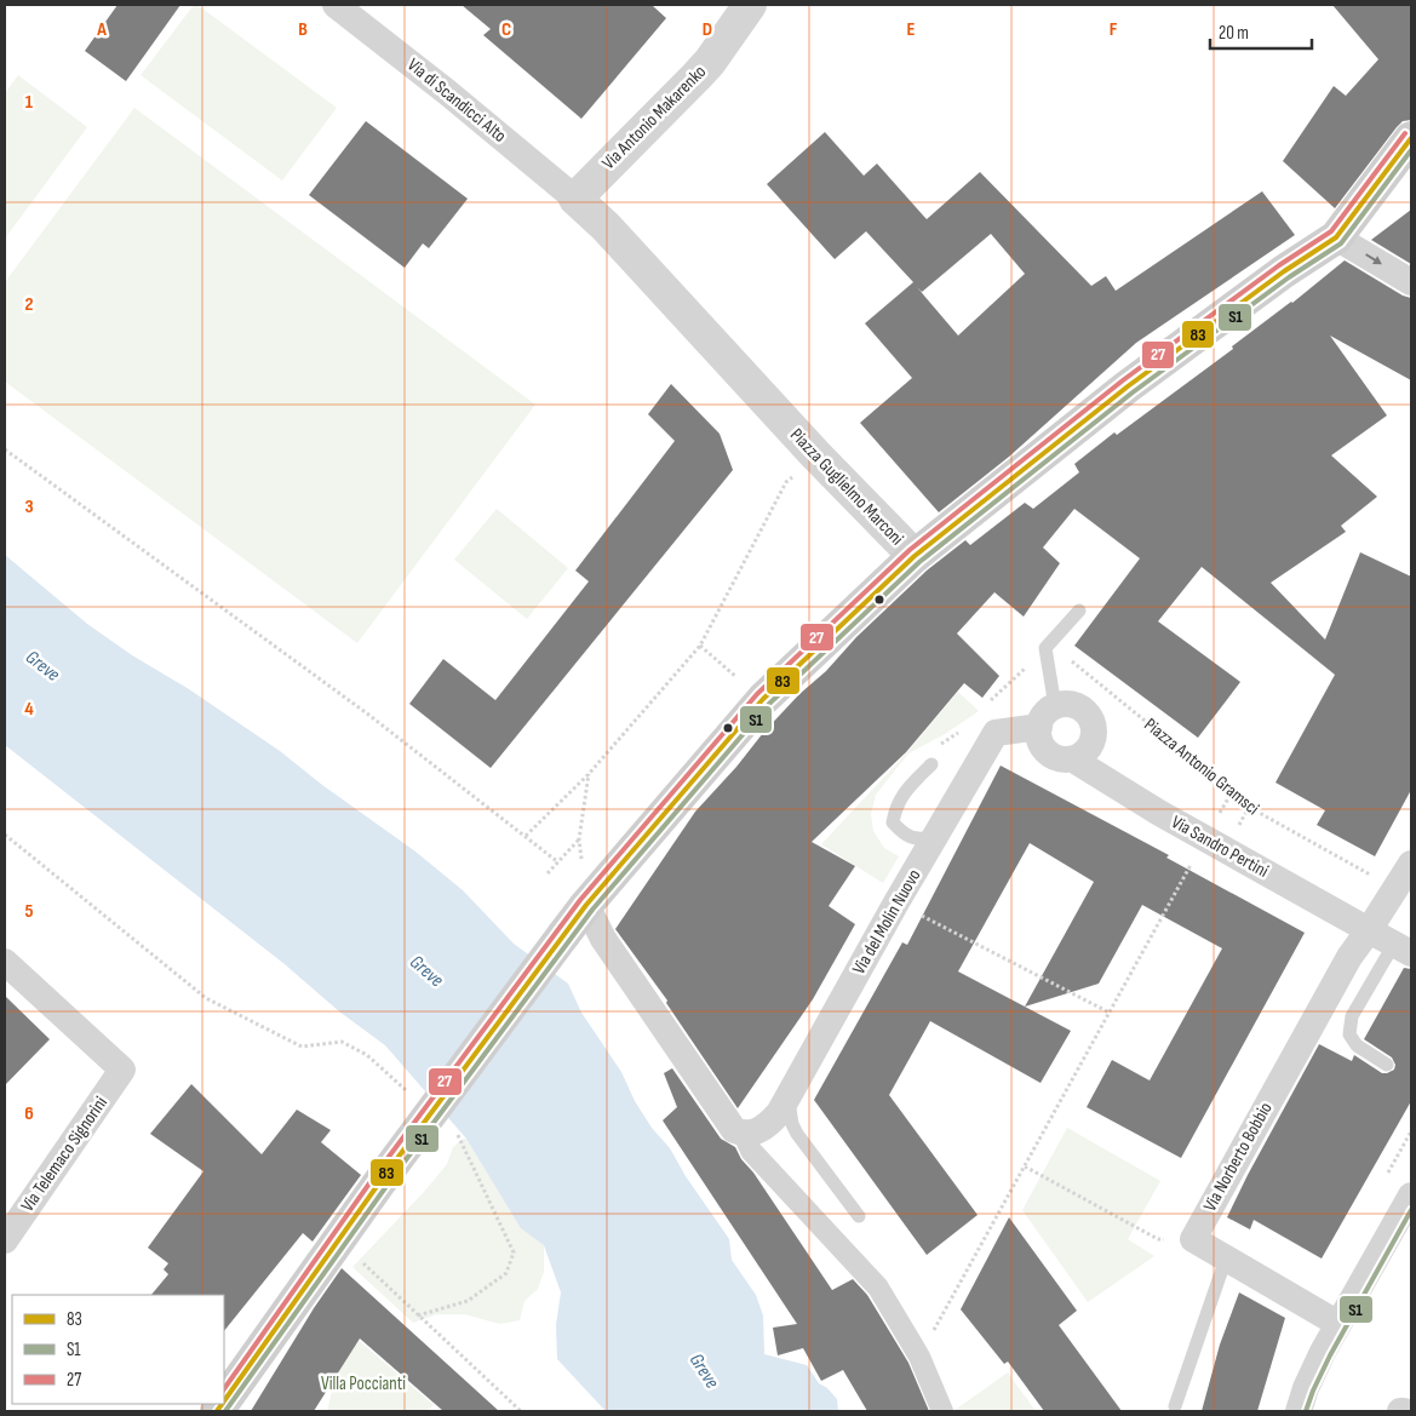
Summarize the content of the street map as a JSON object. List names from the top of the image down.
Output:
{
  "streets": {
    "main road": ["Piazza Guglielmo Marconi"],
    "street": [
      "Via di Scandicci Alto",
      "Via Antonio Makarenko",
      "Via Sandro Pertini",
      "Via del Molin Nuovo",
      "Via Telemaco Signorini",
      "Via Norberto Bobbio"
    ],
    "path": ["Piazza Antonio Gramsci"]
  },
  "crossings": [
    ["Via di Scandicci Alto", "Via Antonio Makarenko"],
    ["Via di Scandicci Alto", "Piazza Guglielmo Marconi"],
    ["Via Antonio Makarenko", "Piazza Guglielmo Marconi"],
    ["Via Sandro Pertini", "Via del Molin Nuovo"],
    ["Via Sandro Pertini", "Via Norberto Bobbio"]
  ],
  "water": ["Greve"],
  "parks": ["Villa Poccianti"],
  "lines": ["transit line 27", "transit line 83", "transit line S1"],
  "legend": ["83", "S1", "27"],
  "scale_bar": "20 m",
  "grid": {
    "columns": [
      "A",
      "B",
      "C",
      "D",
      "E",
      "F"
    ],
    "rows": [
      "1",
      "2",
      "3",
      "4",
      "5",
      "6"
    ]
  }
}
